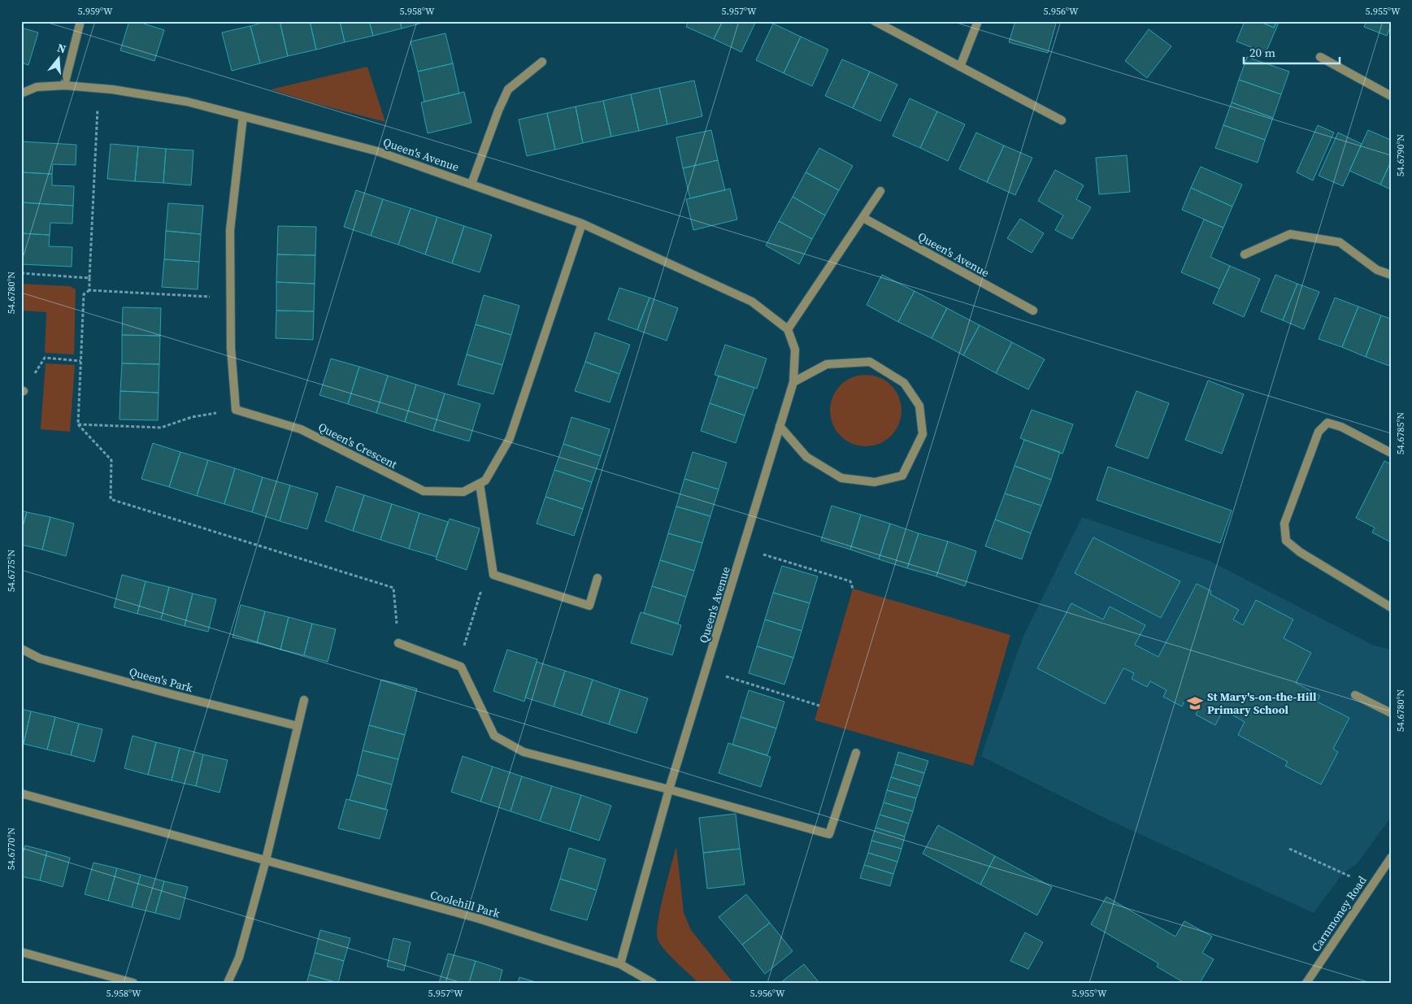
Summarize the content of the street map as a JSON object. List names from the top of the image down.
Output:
{
  "streets": {
    "street": [
      "Queen's Avenue",
      "Queen's Crescent",
      "Queen's Park",
      "Coolehill Park",
      "Carnmoney Road"
    ]
  },
  "crossings": [
    ["Queen's Avenue", "Queen's Crescent"],
    ["Queen's Avenue", "Coolehill Park"]
  ],
  "places": {
    "school or university": ["St Mary's-on-the-Hill Primary School"]
  },
  "scale_bar": "20 m",
  "north": "top",
  "coordinates": [
    "5.959°W",
    "5.958°W",
    "5.957°W",
    "5.956°W",
    "5.955°W",
    "54.6790°N",
    "54.6780°N",
    "54.6785°N",
    "54.6775°N",
    "54.6770°N"
  ]
}
